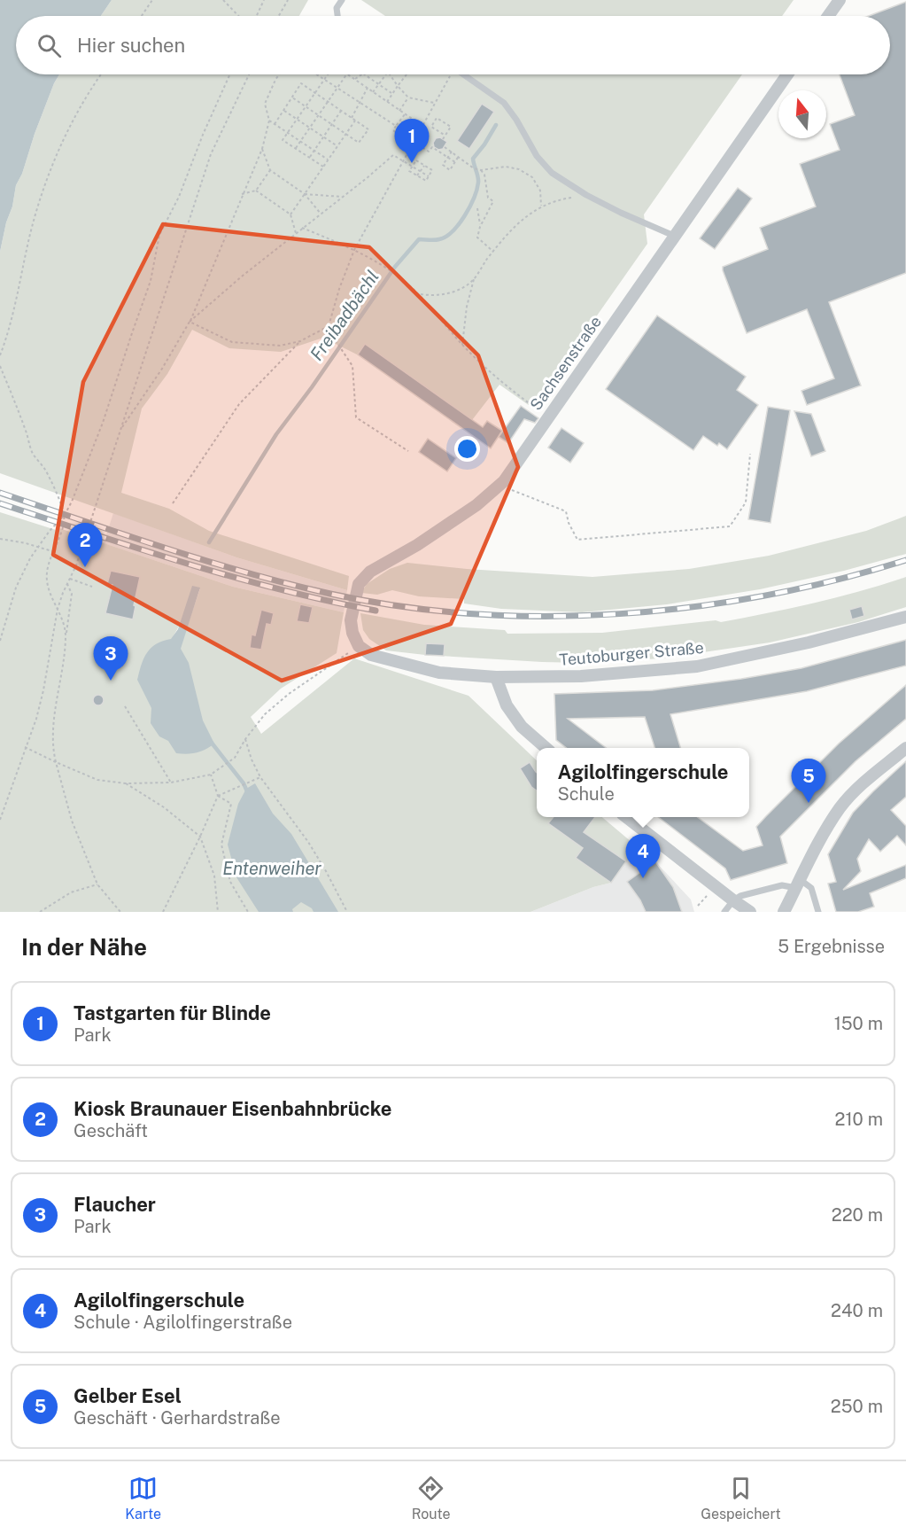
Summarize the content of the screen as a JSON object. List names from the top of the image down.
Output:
{
  "streets": {
    "street": ["Sachsenstraße", "Teutoburger Straße"]
  },
  "crossings": [
    ["Sachsenstraße", "Teutoburger Straße"]
  ],
  "water": ["Freibadbächl", "Entenweiher"],
  "north": "top",
  "page": {
    "search": "Hier suchen",
    "pins": [
      "1",
      "2",
      "3",
      "5",
      "4"
    ],
    "popup": ["Agilolfingerschule", "Schule"],
    "heading": ["In der Nähe", "5 Ergebnisse"],
    "list": [
      {
        "mark": "1",
        "name": "Tastgarten für Blinde",
        "note": "Park",
        "value": "150 m"
      },
      {
        "mark": "2",
        "name": "Kiosk Braunauer Eisenbahnbrücke",
        "note": "Geschäft",
        "value": "210 m"
      },
      {
        "mark": "3",
        "name": "Flaucher",
        "note": "Park",
        "value": "220 m"
      },
      {
        "mark": "4",
        "name": "Agilolfingerschule",
        "note": "Schule · Agilolfingerstraße",
        "value": "240 m"
      },
      {
        "mark": "5",
        "name": "Gelber Esel",
        "note": "Geschäft · Gerhardstraße",
        "value": "250 m"
      }
    ],
    "nav": ["Karte", "Route", "Gespeichert"]
  }
}
